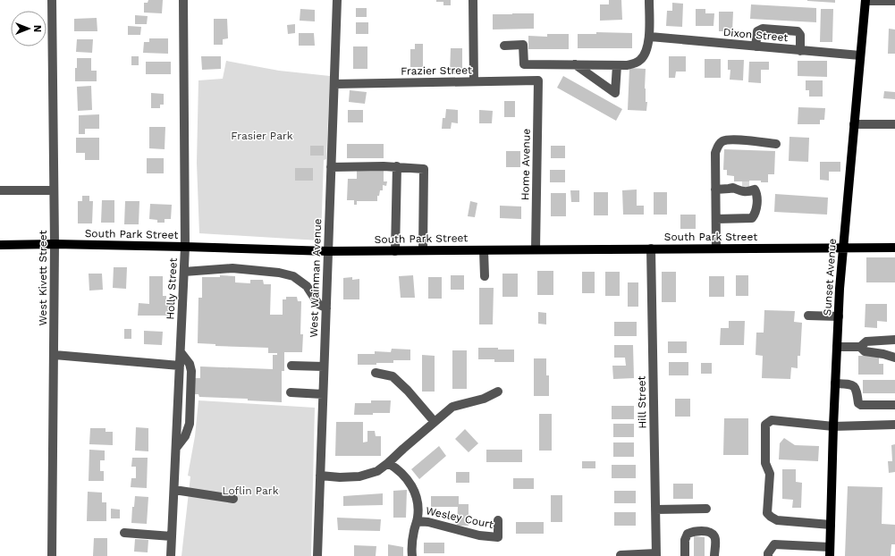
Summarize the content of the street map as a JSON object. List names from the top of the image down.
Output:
{
  "streets": {
    "main road": ["South Park Street", "Sunset Avenue"],
    "street": [
      "Dixon Street",
      "Frazier Street",
      "Home Avenue",
      "West Kivett Street",
      "West Wainman Avenue",
      "Holly Street",
      "Hill Street",
      "Wesley Court"
    ]
  },
  "crossings": [
    ["Dixon Street", "Sunset Avenue"],
    ["Frazier Street", "Home Avenue"],
    ["Frazier Street", "West Wainman Avenue"],
    ["Home Avenue", "South Park Street"],
    ["South Park Street", "Sunset Avenue"],
    ["South Park Street", "West Kivett Street"],
    ["South Park Street", "West Wainman Avenue"],
    ["South Park Street", "Holly Street"],
    ["South Park Street", "Hill Street"]
  ],
  "parks": ["Frasier Park", "Loflin Park"],
  "north": "right"
}
